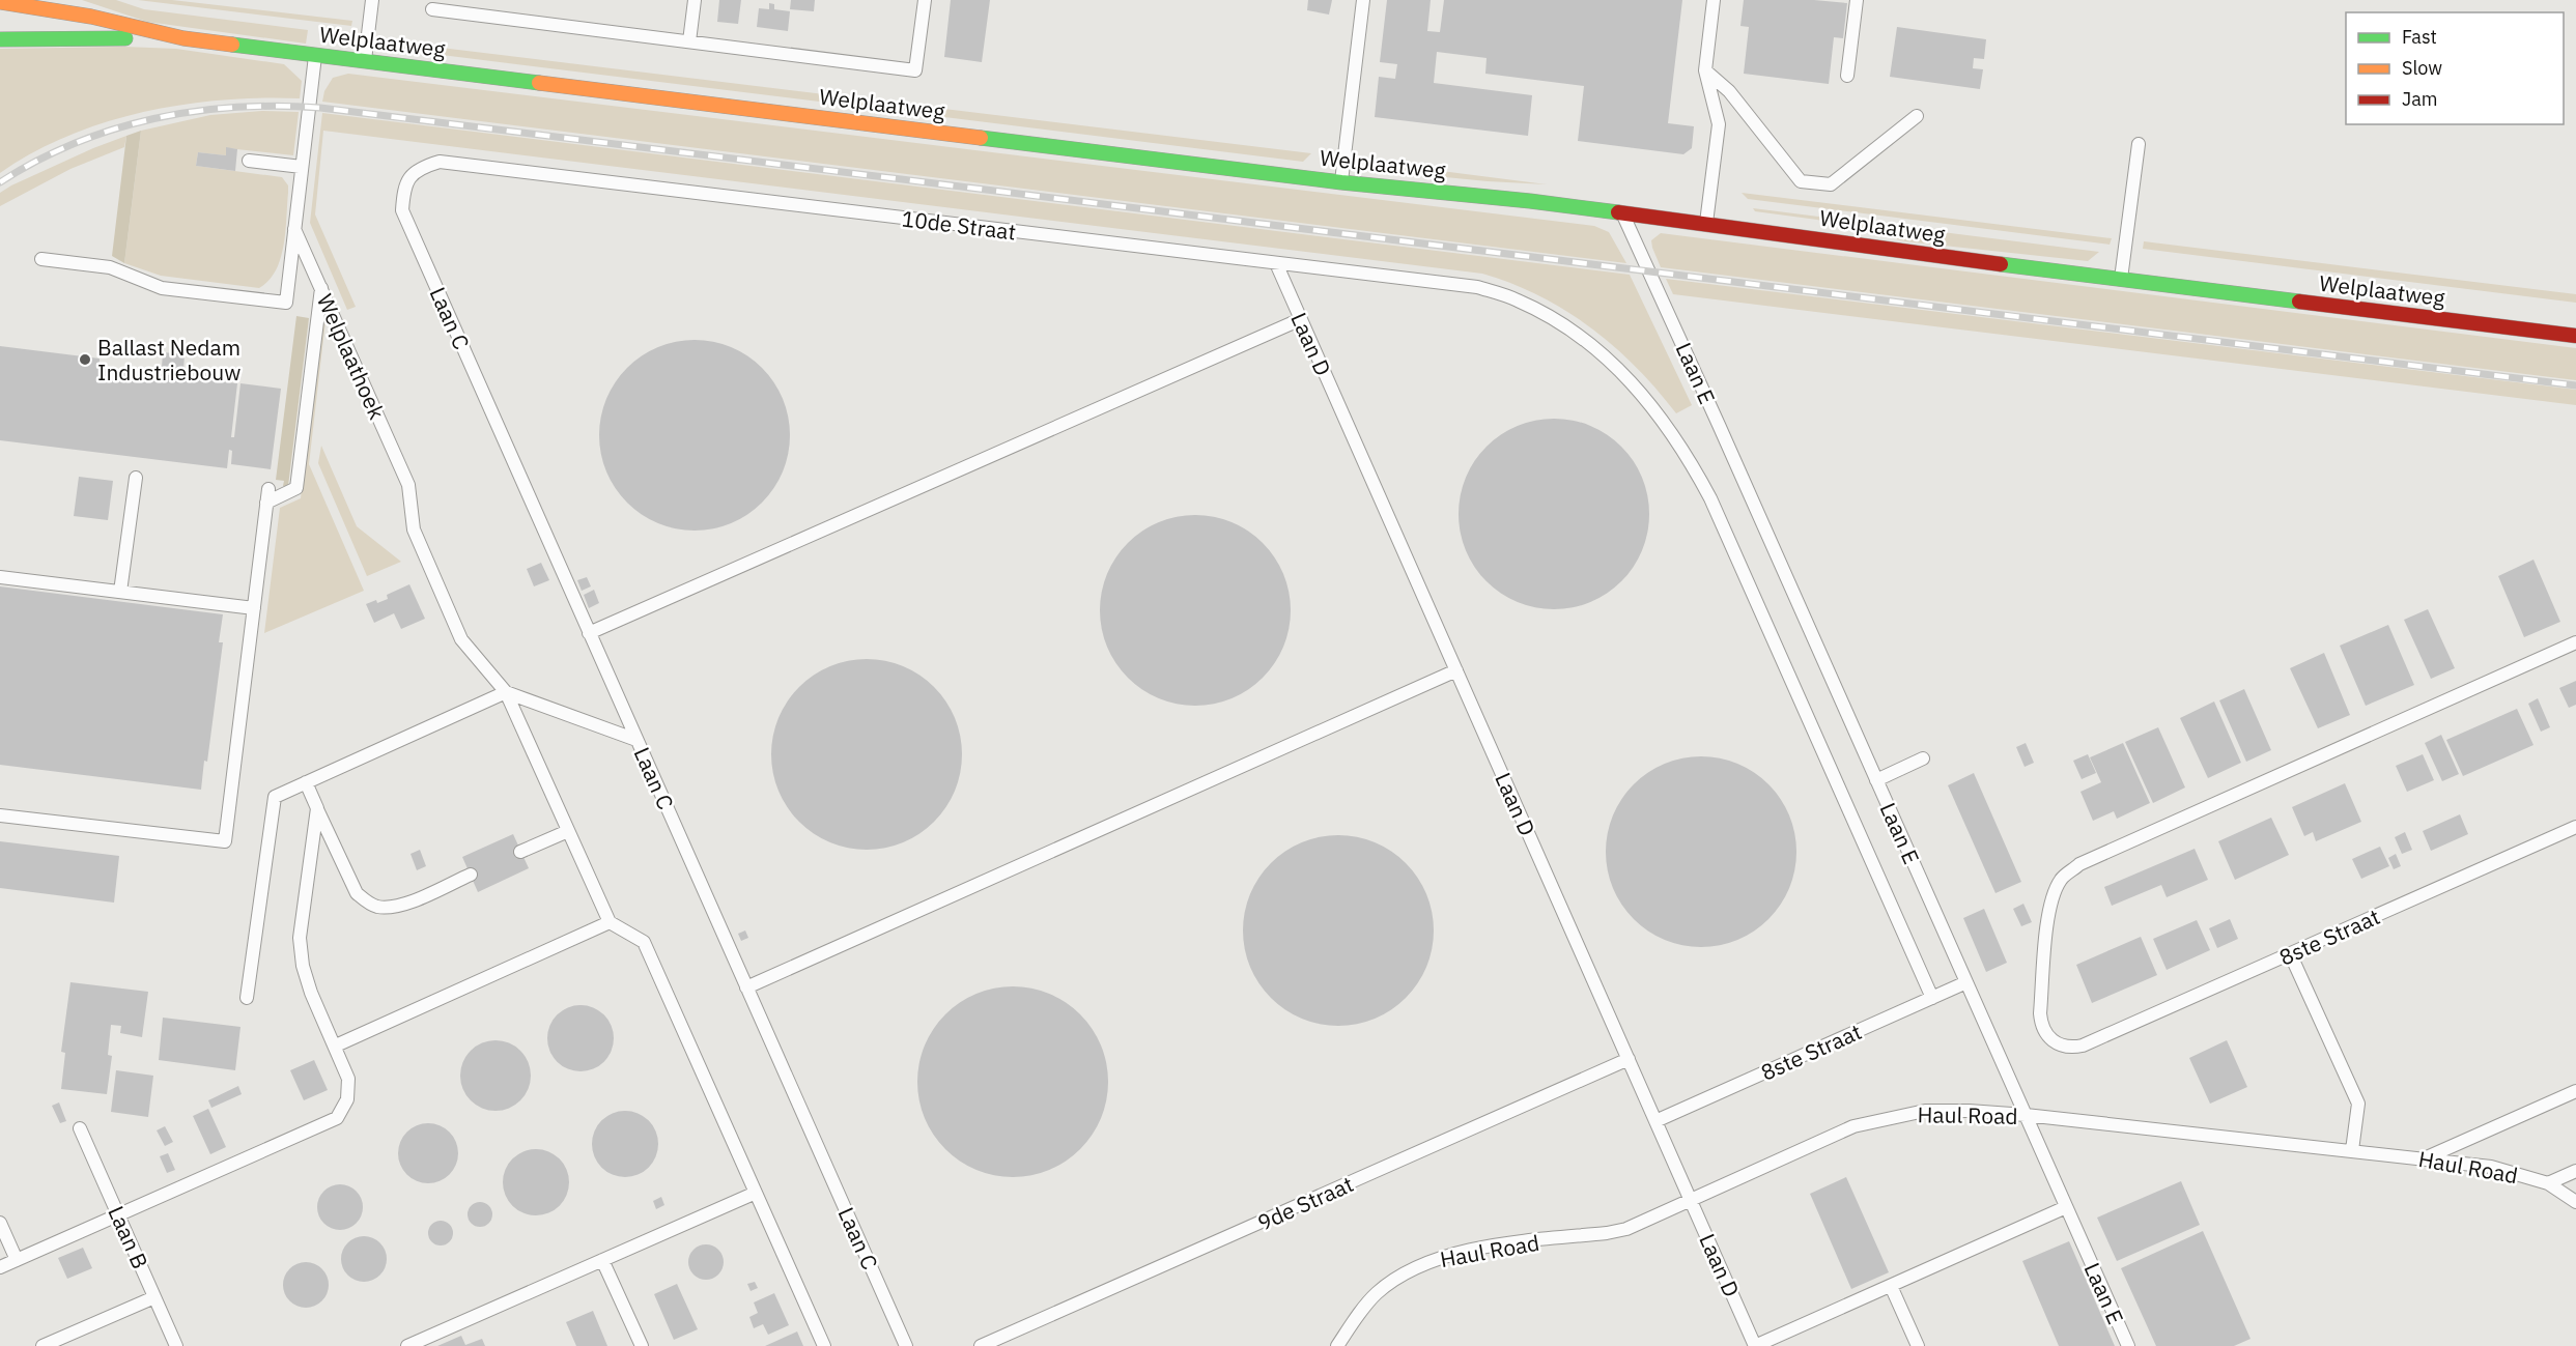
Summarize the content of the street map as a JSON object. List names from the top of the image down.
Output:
{
  "streets": {
    "street": ["Welplaatweg"],
    "lane": [
      "10de Straat",
      "Laan C",
      "Laan D",
      "Welplaathoek",
      "Laan E",
      "8ste Straat",
      "Haul Road",
      "9de Straat",
      "Laan B"
    ]
  },
  "crossings": [
    ["Welplaatweg", "Welplaathoek"],
    ["Welplaatweg", "Laan E"],
    ["10de Straat", "Laan C"],
    ["10de Straat", "Laan D"],
    ["10de Straat", "8ste Straat"],
    ["Laan D", "8ste Straat"],
    ["Laan D", "Haul Road"],
    ["Laan D", "9de Straat"],
    ["Laan E", "8ste Straat"],
    ["Laan E", "Haul Road"]
  ],
  "places": ["Ballast Nedam Industriebouw"],
  "legend": ["Fast", "Slow", "Jam"]
}
